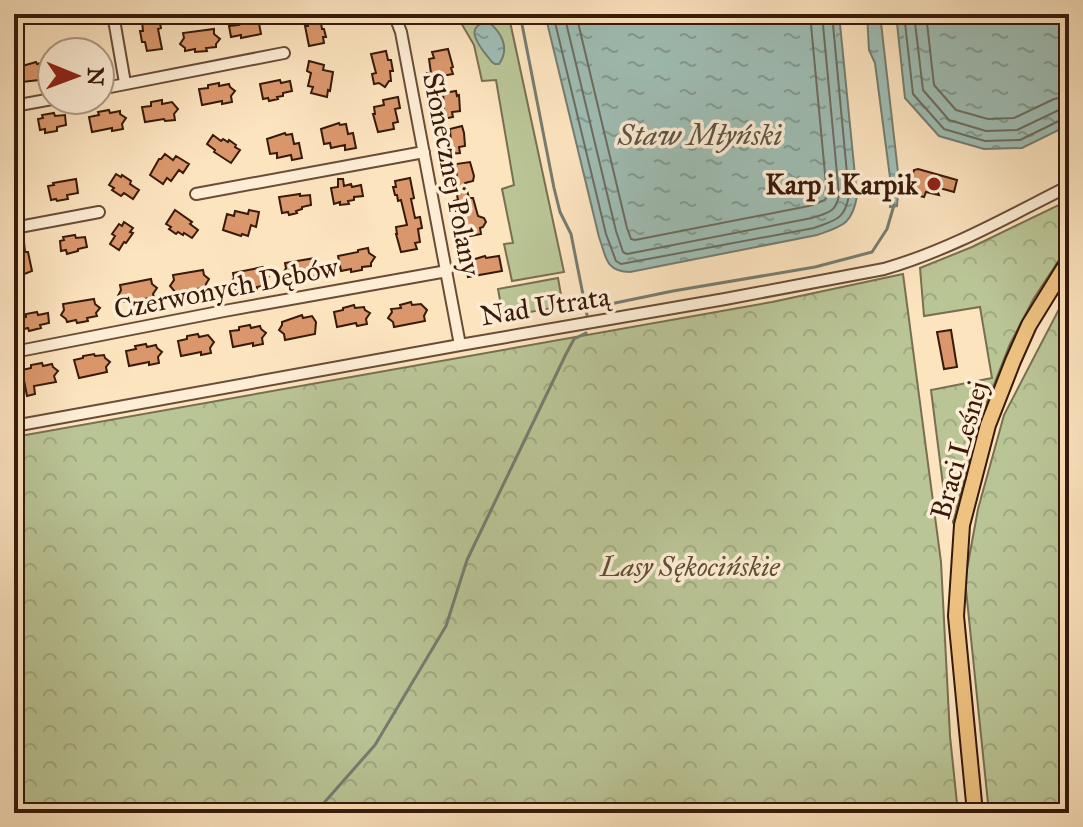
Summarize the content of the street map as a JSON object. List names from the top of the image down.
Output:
{
  "streets": {
    "main road": ["Braci Leśnej"],
    "street": ["Słonecznej Polany", "Czerwonych Dębów", "Nad Utratą"]
  },
  "crossings": [
    ["Słonecznej Polany", "Czerwonych Dębów"],
    ["Słonecznej Polany", "Nad Utratą"]
  ],
  "water": ["Staw Młyński"],
  "parks": ["Lasy Sękocińskie"],
  "places": ["Karp i Karpik"],
  "north": "right"
}
